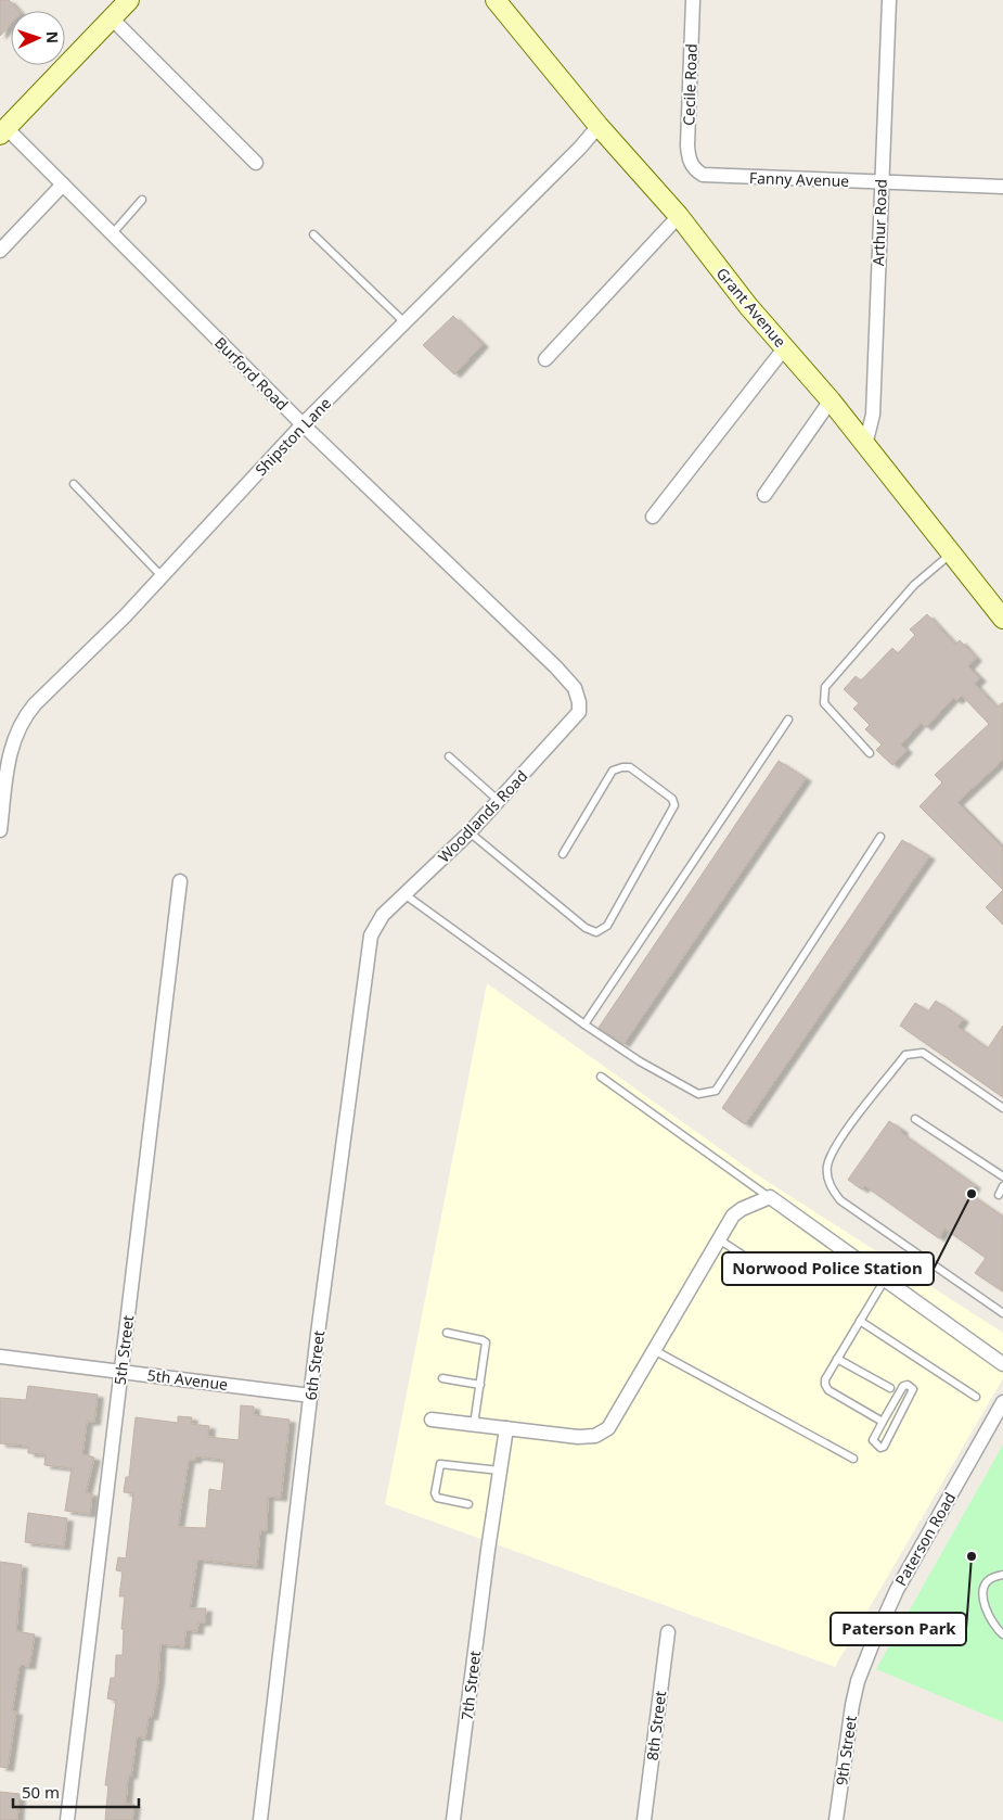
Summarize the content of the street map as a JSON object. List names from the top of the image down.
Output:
{
  "streets": {
    "street": [
      "Cecile Road",
      "Fanny Avenue",
      "Arthur Road",
      "Grant Avenue",
      "Burford Road",
      "Shipston Lane",
      "Woodlands Road",
      "5th Street",
      "6th Street",
      "5th Avenue",
      "Paterson Road",
      "7th Street",
      "8th Street",
      "9th Street"
    ]
  },
  "crossings": [
    ["Cecile Road", "Fanny Avenue"],
    ["Fanny Avenue", "Arthur Road"],
    ["Arthur Road", "Grant Avenue"],
    ["Grant Avenue", "Shipston Lane"],
    ["Burford Road", "Shipston Lane"],
    ["Burford Road", "Woodlands Road"],
    ["Woodlands Road", "6th Street"],
    ["5th Street", "5th Avenue"],
    ["6th Street", "5th Avenue"],
    ["Paterson Road", "9th Street"]
  ],
  "places": ["Norwood Police Station", "Paterson Park"],
  "scale_bar": "50 m",
  "north": "right"
}
